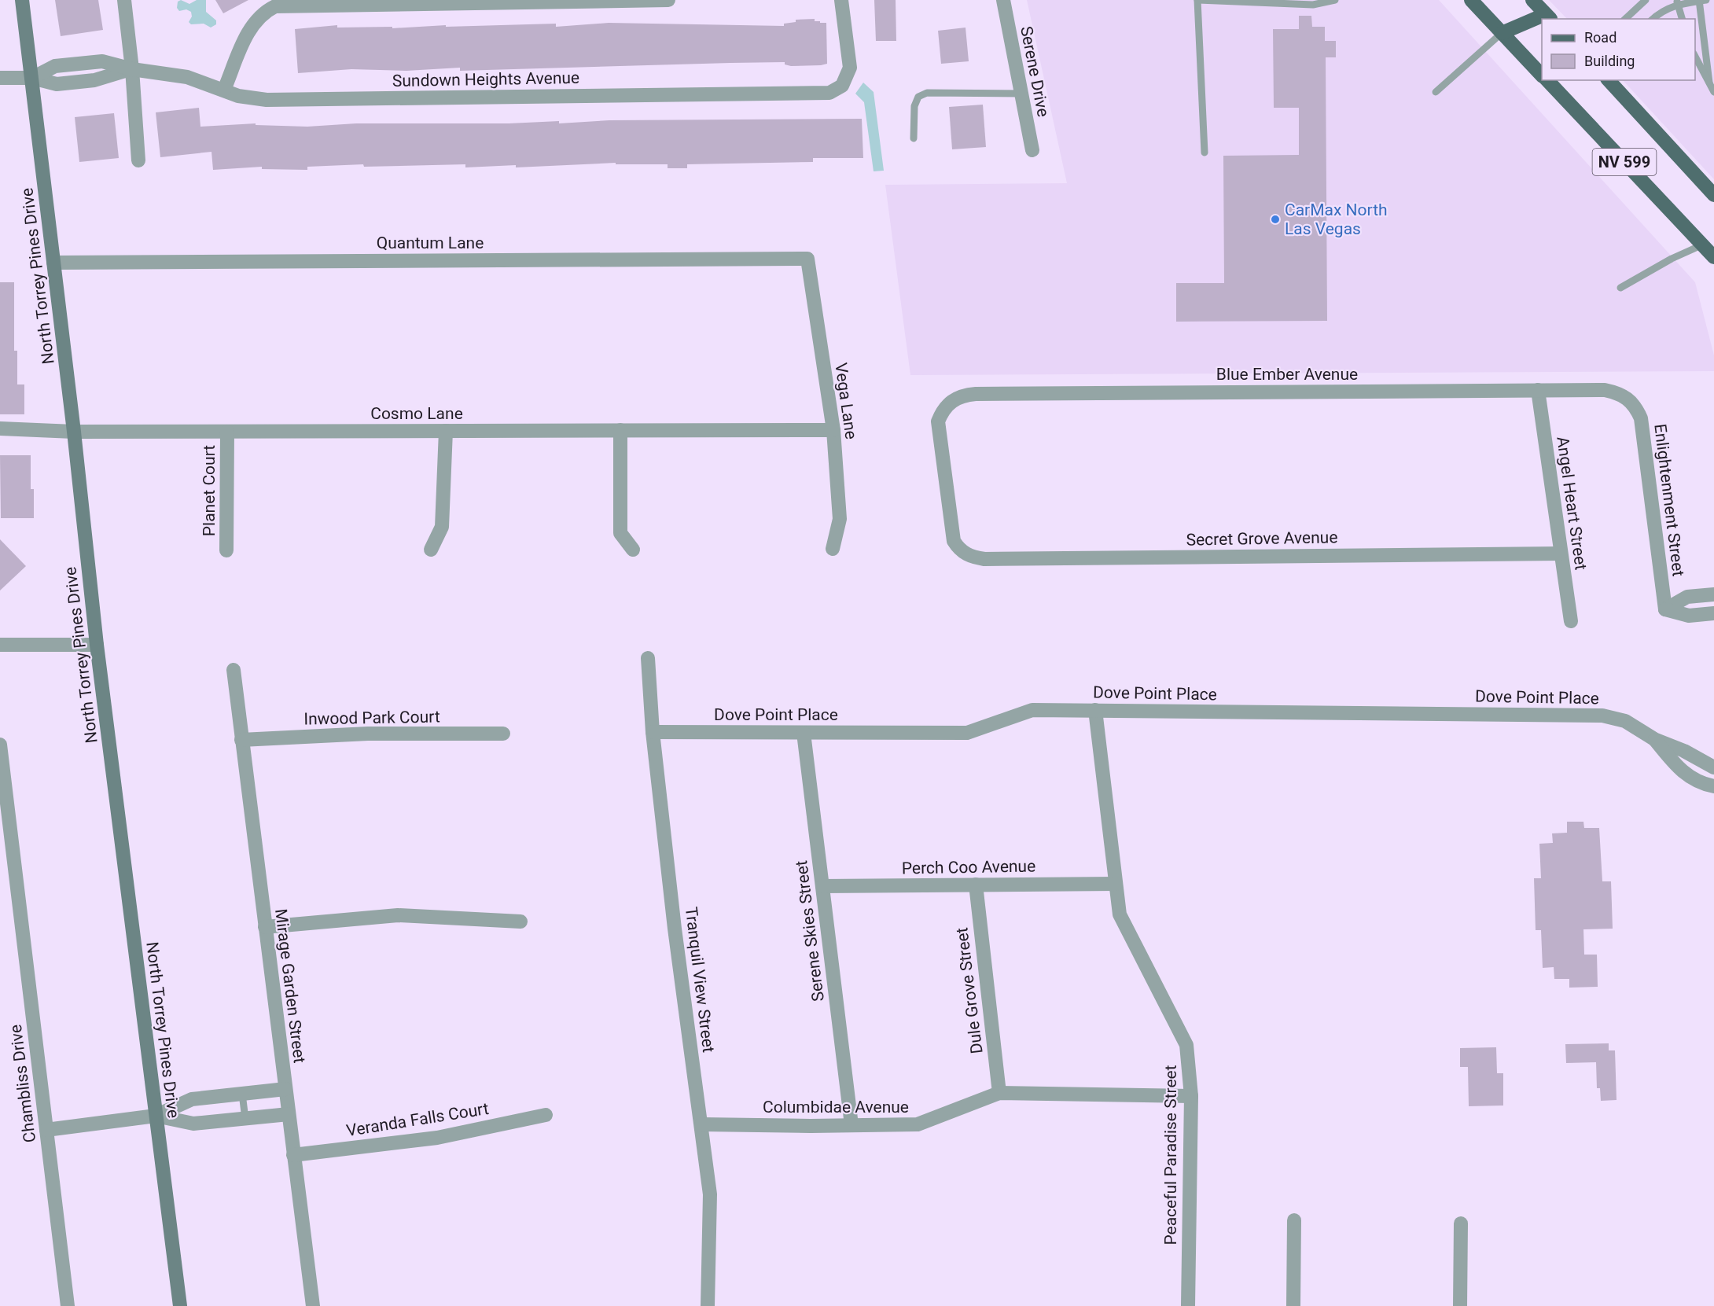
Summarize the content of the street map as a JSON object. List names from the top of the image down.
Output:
{
  "streets": {
    "main road": ["NV 599"],
    "street": [
      "Serene Drive",
      "Sundown Heights Avenue",
      "Quantum Lane",
      "North Torrey Pines Drive",
      "Blue Ember Avenue",
      "Vega Lane",
      "Cosmo Lane",
      "Planet Court",
      "Enlightenment Street",
      "Angel Heart Street",
      "Secret Grove Avenue",
      "Dove Point Place",
      "Inwood Park Court",
      "Perch Coo Avenue",
      "Serene Skies Street",
      "Tranquil View Street",
      "Mirage Garden Street",
      "Dule Grove Street",
      "Chambliss Drive",
      "Columbidae Avenue",
      "Veranda Falls Court",
      "Peaceful Paradise Street"
    ]
  },
  "crossings": [
    ["Sundown Heights Avenue", "North Torrey Pines Drive"],
    ["Quantum Lane", "North Torrey Pines Drive"],
    ["Quantum Lane", "Vega Lane"],
    ["North Torrey Pines Drive", "Cosmo Lane"],
    ["Blue Ember Avenue", "Enlightenment Street"],
    ["Blue Ember Avenue", "Angel Heart Street"],
    ["Blue Ember Avenue", "Secret Grove Avenue"],
    ["Vega Lane", "Cosmo Lane"],
    ["Cosmo Lane", "Planet Court"],
    ["Angel Heart Street", "Secret Grove Avenue"],
    ["Dove Point Place", "Serene Skies Street"],
    ["Dove Point Place", "Tranquil View Street"],
    ["Dove Point Place", "Peaceful Paradise Street"],
    ["Inwood Park Court", "Mirage Garden Street"],
    ["Perch Coo Avenue", "Serene Skies Street"],
    ["Perch Coo Avenue", "Dule Grove Street"],
    ["Perch Coo Avenue", "Peaceful Paradise Street"],
    ["Serene Skies Street", "Columbidae Avenue"],
    ["Tranquil View Street", "Columbidae Avenue"],
    ["Mirage Garden Street", "Veranda Falls Court"],
    ["Dule Grove Street", "Columbidae Avenue"],
    ["Columbidae Avenue", "Peaceful Paradise Street"]
  ],
  "places": ["CarMax North Las Vegas"],
  "legend": ["Road", "Building"]
}
